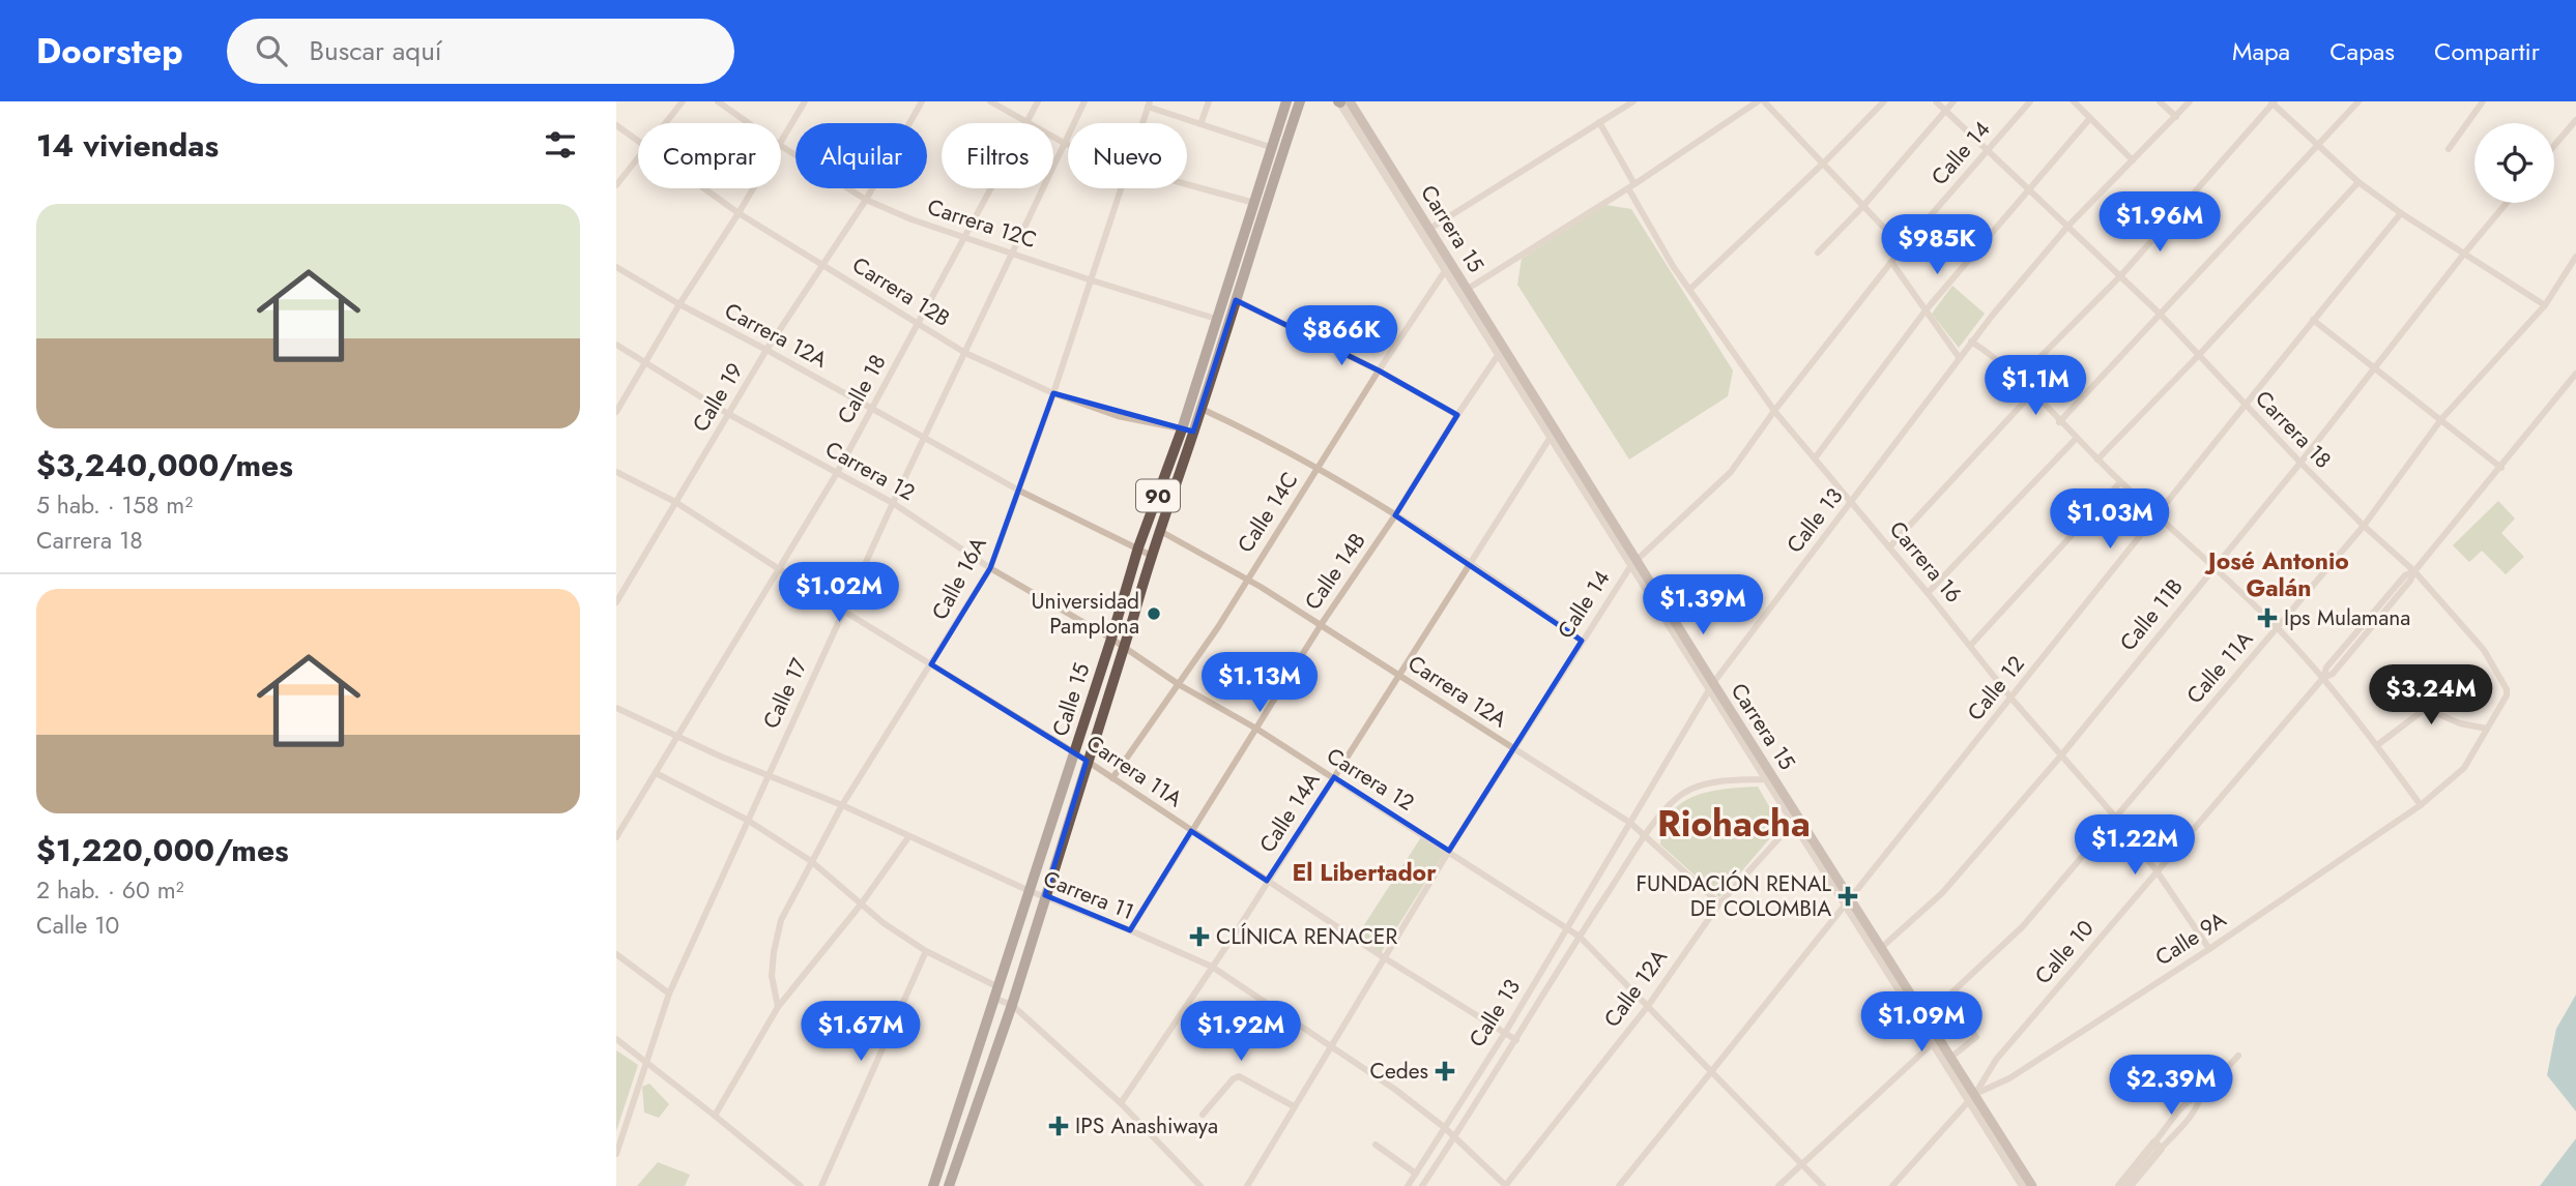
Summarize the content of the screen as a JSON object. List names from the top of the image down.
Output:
{
  "streets": {
    "highway": ["90", "Calle 15"],
    "main road": ["Carrera 15"],
    "street": [
      "Calle 14",
      "Carrera 12C",
      "Carrera 12B",
      "Carrera 12A",
      "Calle 18",
      "Calle 19",
      "Carrera 18",
      "Carrera 12",
      "Calle 14C",
      "Calle 13",
      "Carrera 16",
      "Calle 14B",
      "Calle 16A",
      "Calle 11B",
      "Calle 11A",
      "Calle 12",
      "Calle 17",
      "Carrera 11A",
      "Calle 14A",
      "Carrera 11",
      "Calle 9A",
      "Calle 10",
      "Calle 12A"
    ]
  },
  "crossings": [
    ["Calle 14", "Carrera 15"],
    ["Calle 14", "Carrera 12A"],
    ["Calle 14", "Carrera 18"],
    ["Calle 14", "Carrera 12"],
    ["Calle 14", "Carrera 16"],
    ["Calle 14", "Carrera 11A"],
    ["Calle 14", "Carrera 11"],
    ["Carrera 12C", "Calle 18"],
    ["Carrera 12C", "Calle 19"],
    ["Carrera 12C", "Calle 16A"],
    ["Carrera 12C", "Calle 17"],
    ["Carrera 12C", "Calle 15"],
    ["Carrera 15", "Calle 14C"],
    ["Carrera 15", "Calle 13"],
    ["Carrera 15", "Calle 14B"],
    ["Carrera 15", "Calle 11B"],
    ["Carrera 15", "Calle 11A"],
    ["Carrera 15", "Calle 12"],
    ["Carrera 15", "Calle 14A"],
    ["Carrera 15", "Calle 9A"],
    ["Carrera 15", "Calle 10"],
    ["Carrera 15", "Calle 12A"],
    ["Carrera 12B", "Calle 18"],
    ["Carrera 12B", "Calle 19"],
    ["Carrera 12B", "Calle 16A"],
    ["Carrera 12B", "Calle 17"],
    ["Carrera 12B", "Calle 15"],
    ["Carrera 12A", "Calle 18"],
    ["Carrera 12A", "Calle 19"],
    ["Carrera 12A", "Calle 14C"],
    ["Carrera 12A", "Calle 13"],
    ["Carrera 12A", "Calle 14B"],
    ["Carrera 12A", "Calle 16A"],
    ["Carrera 12A", "Calle 17"],
    ["Carrera 12A", "Calle 15"],
    ["Carrera 12A", "Calle 14A"],
    ["Carrera 12A", "Calle 12A"],
    ["Calle 18", "Carrera 12"],
    ["Calle 18", "Carrera 11A"],
    ["Calle 18", "Carrera 11"],
    ["Calle 19", "Carrera 12"],
    ["Calle 19", "Carrera 11A"],
    ["Carrera 18", "Calle 13"],
    ["Carrera 18", "Calle 11B"],
    ["Carrera 18", "Calle 11A"],
    ["Carrera 18", "Calle 12"],
    ["Carrera 18", "Calle 9A"],
    ["Carrera 18", "Calle 10"],
    ["Carrera 12", "Calle 14C"],
    ["Carrera 12", "Calle 13"],
    ["Carrera 12", "Calle 14B"],
    ["Carrera 12", "Calle 16A"],
    ["Carrera 12", "Calle 12"],
    ["Carrera 12", "Calle 17"],
    ["Carrera 12", "Calle 15"],
    ["Carrera 12", "Calle 14A"],
    ["Carrera 12", "Calle 12A"],
    ["Calle 14C", "Carrera 11A"],
    ["Calle 13", "Carrera 16"],
    ["Calle 13", "Carrera 11A"],
    ["Calle 13", "Carrera 11"],
    ["Carrera 16", "Calle 11B"],
    ["Carrera 16", "Calle 11A"],
    ["Carrera 16", "Calle 12"],
    ["Carrera 16", "Calle 9A"],
    ["Carrera 16", "Calle 10"],
    ["Calle 14B", "Carrera 11A"],
    ["Calle 14B", "Carrera 11"],
    ["Calle 16A", "Carrera 11A"],
    ["Calle 16A", "Carrera 11"],
    ["Calle 17", "Carrera 11A"],
    ["Calle 17", "Carrera 11"],
    ["Calle 15", "Carrera 11A"],
    ["Calle 15", "Carrera 11"],
    ["Carrera 11A", "Calle 14A"],
    ["Calle 14A", "Carrera 11"],
    ["Carrera 11", "Calle 12A"],
    ["Calle 9A", "Calle 10"]
  ],
  "districts": ["José Antonio Galán", "Riohacha", "El Libertador"],
  "places": {
    "other": ["Universidad Pamplona"],
    "health": [
      "Ips Mulamana",
      "FUNDACIÓN RENAL DE COLOMBIA",
      "CLÍNICA RENACER",
      "Cedes",
      "IPS Anashiwaya"
    ]
  },
  "page": {
    "header": "Doorstep",
    "search": "Buscar aquí",
    "nav": ["Mapa", "Capas", "Compartir"],
    "heading": "14 viviendas",
    "chip": [
      "Comprar",
      "Alquilar",
      "Filtros",
      "Nuevo"
    ],
    "list": [
      {
        "name": "$3,240,000/mes",
        "note": "5 hab. · 158 m² · Carrera 18"
      },
      {
        "name": "$1,220,000/mes",
        "note": "2 hab. · 60 m² · Calle 10"
      }
    ],
    "price": [
      "$1.96M",
      "$985K",
      "$866K",
      "$1.1M",
      "$1.03M",
      "$1.02M",
      "$1.39M",
      "$1.13M",
      "$3.24M",
      "$1.22M",
      "$1.09M",
      "$1.67M",
      "$1.92M",
      "$2.39M"
    ]
  }
}
